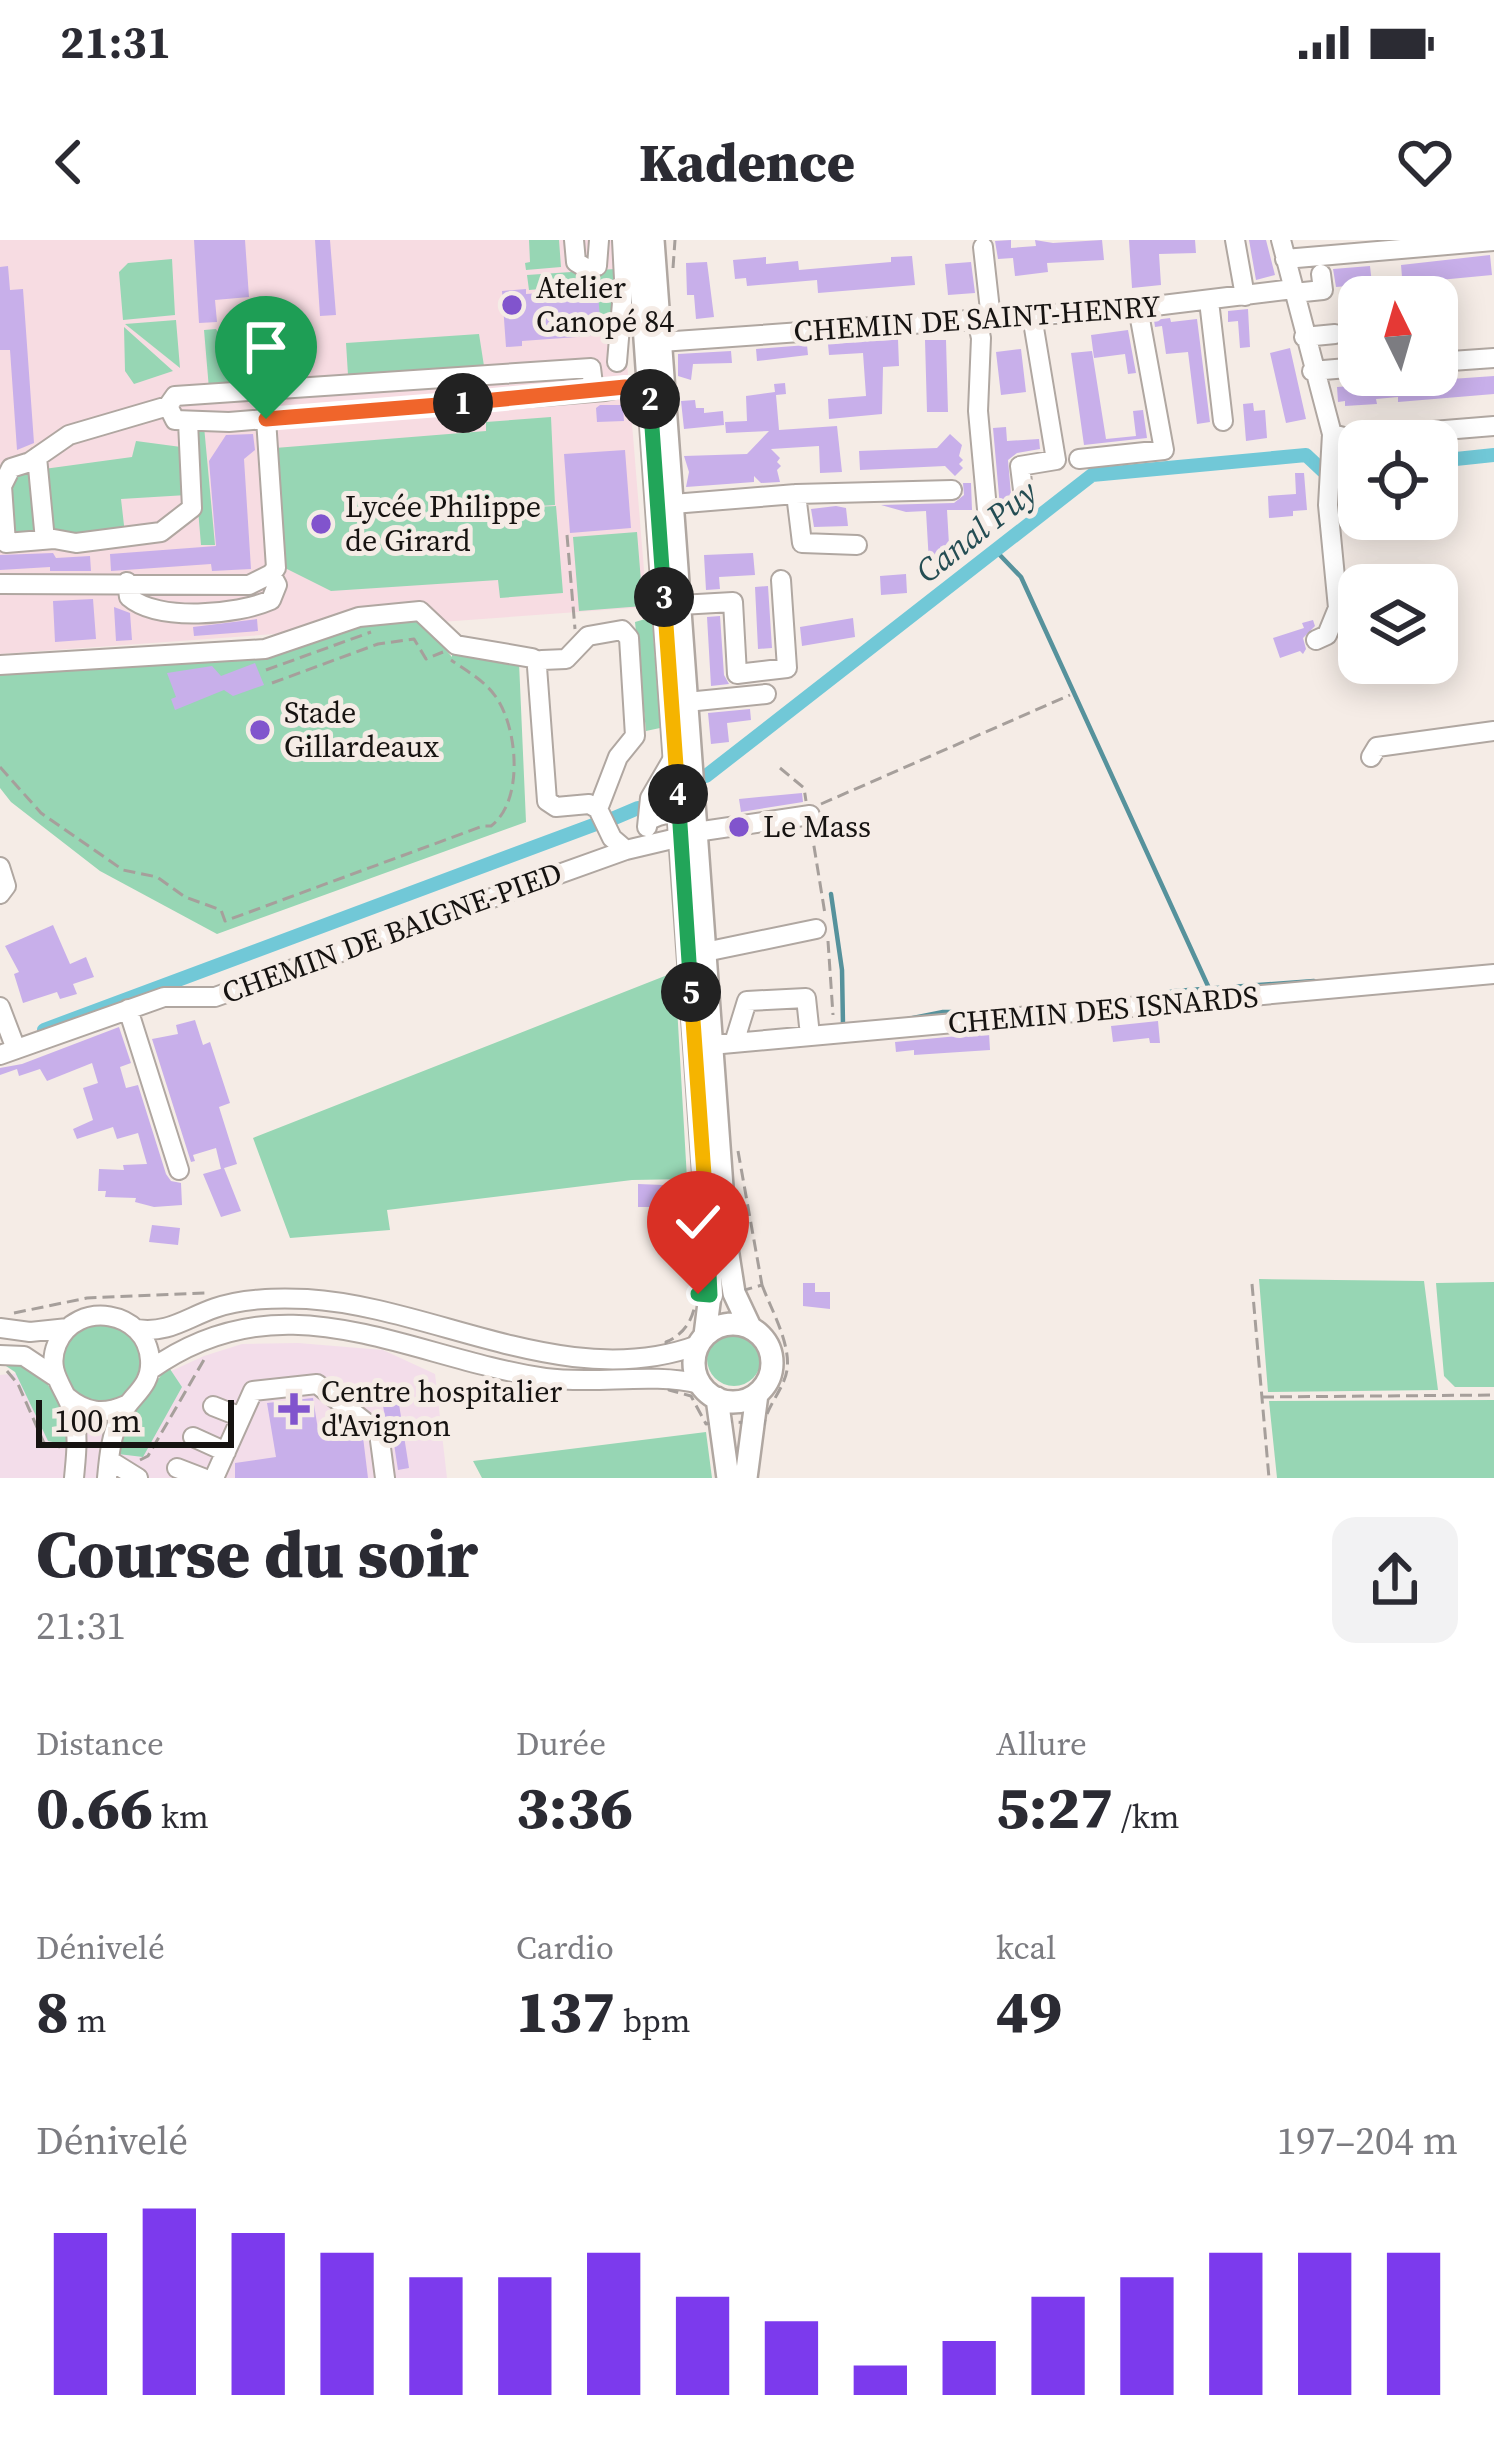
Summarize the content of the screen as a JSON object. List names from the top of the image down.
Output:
{
  "streets": {
    "street": ["CHEMIN DE SAINT-HENRY", "CHEMIN DE BAIGNE-PIED", "CHEMIN DES ISNARDS"]
  },
  "water": ["Canal Puy"],
  "places": {
    "other": [
      "Atelier Canopé 84",
      "Lycée Philippe de Girard",
      "Stade Gillardeaux",
      "Le Mass"
    ],
    "health": ["Centre hospitalier d'Avignon"]
  },
  "scale_bar": "100 m",
  "north": "top",
  "page": {
    "status": "21:31",
    "header": "Kadence",
    "pins": [
      "2",
      "1",
      "3",
      "4",
      "5"
    ],
    "scale": "100 m",
    "heading": ["Course du soir", "21:31"],
    "stats": [
      ["Distance", "0.66 km"],
      ["Durée", "3:36"],
      ["Allure", "5:27 /km"],
      ["Dénivelé", "8 m"],
      ["Cardio", "137 bpm"],
      ["kcal", "49"]
    ],
    "chart": ["Dénivelé", "197–204 m"]
  }
}
